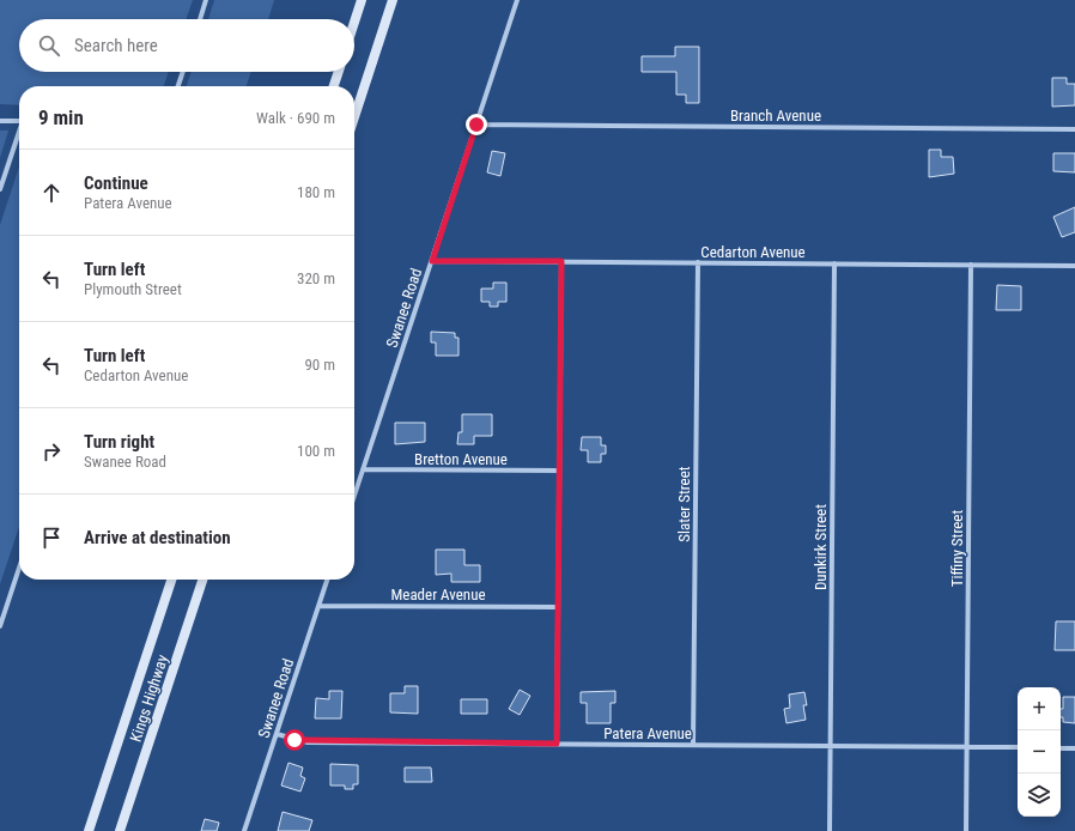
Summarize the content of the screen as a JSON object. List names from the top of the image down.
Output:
{
  "streets": {
    "main road": ["Kings Highway"],
    "street": [
      "Branch Avenue",
      "Cedarton Avenue",
      "Swanee Road",
      "Bretton Avenue",
      "Slater Street",
      "Dunkirk Street",
      "Tiffiny Street",
      "Meader Avenue",
      "Patera Avenue"
    ]
  },
  "crossings": [
    ["Branch Avenue", "Swanee Road"],
    ["Cedarton Avenue", "Swanee Road"],
    ["Cedarton Avenue", "Slater Street"],
    ["Cedarton Avenue", "Dunkirk Street"],
    ["Cedarton Avenue", "Tiffiny Street"],
    ["Swanee Road", "Bretton Avenue"],
    ["Swanee Road", "Meader Avenue"],
    ["Swanee Road", "Patera Avenue"],
    ["Slater Street", "Patera Avenue"],
    ["Dunkirk Street", "Patera Avenue"],
    ["Tiffiny Street", "Patera Avenue"]
  ],
  "page": {
    "search": "Search here",
    "heading": ["9 min", "Walk · 690 m"],
    "list": [
      ["Continue", "Patera Avenue", "180 m"],
      ["Turn left", "Plymouth Street", "320 m"],
      ["Turn left", "Cedarton Avenue", "90 m"],
      ["Turn right", "Swanee Road", "100 m"],
      "Arrive at destination"
    ],
    "map_buttons": ["+", "−"]
  }
}
